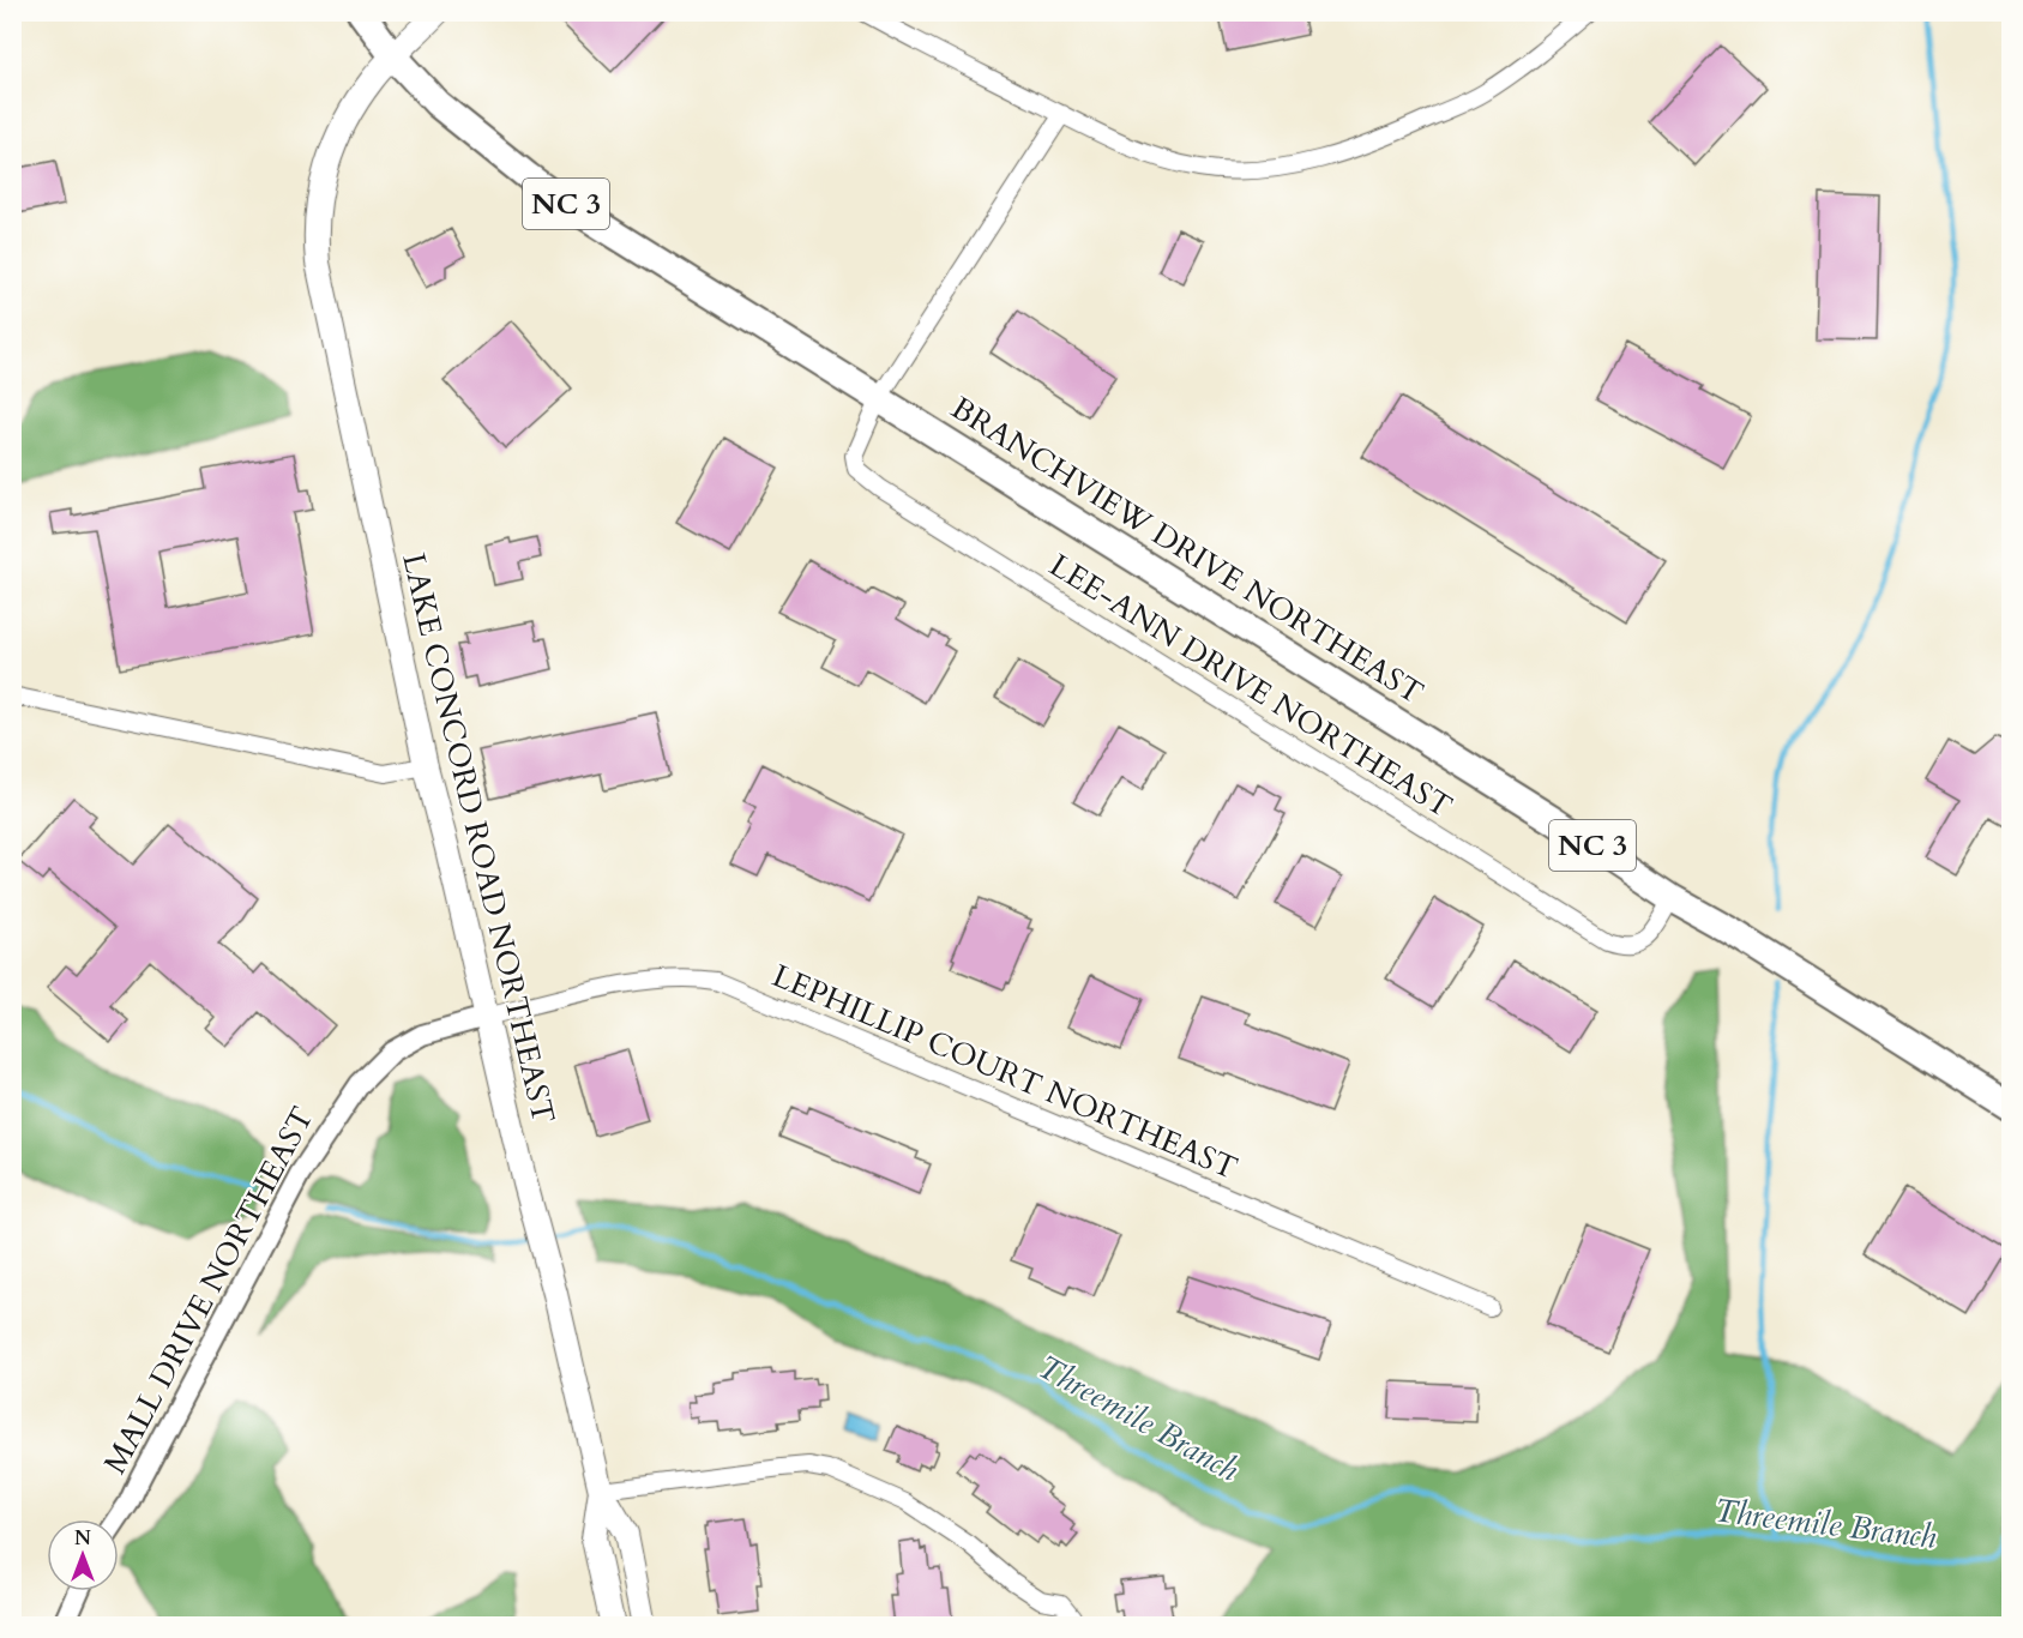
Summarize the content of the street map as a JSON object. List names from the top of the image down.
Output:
{
  "streets": {
    "main road": ["NC 3", "BRANCHVIEW DRIVE NORTHEAST", "LAKE CONCORD ROAD NORTHEAST"],
    "street": ["LEE-ANN DRIVE NORTHEAST", "LEPHILLIP COURT NORTHEAST", "MALL DRIVE NORTHEAST"]
  },
  "crossings": [
    ["BRANCHVIEW DRIVE NORTHEAST", "LEE-ANN DRIVE NORTHEAST"],
    ["BRANCHVIEW DRIVE NORTHEAST", "LAKE CONCORD ROAD NORTHEAST"],
    ["LAKE CONCORD ROAD NORTHEAST", "LEPHILLIP COURT NORTHEAST"],
    ["LAKE CONCORD ROAD NORTHEAST", "MALL DRIVE NORTHEAST"],
    ["LEPHILLIP COURT NORTHEAST", "MALL DRIVE NORTHEAST"]
  ],
  "water": ["Threemile Branch"],
  "north": "top"
}
